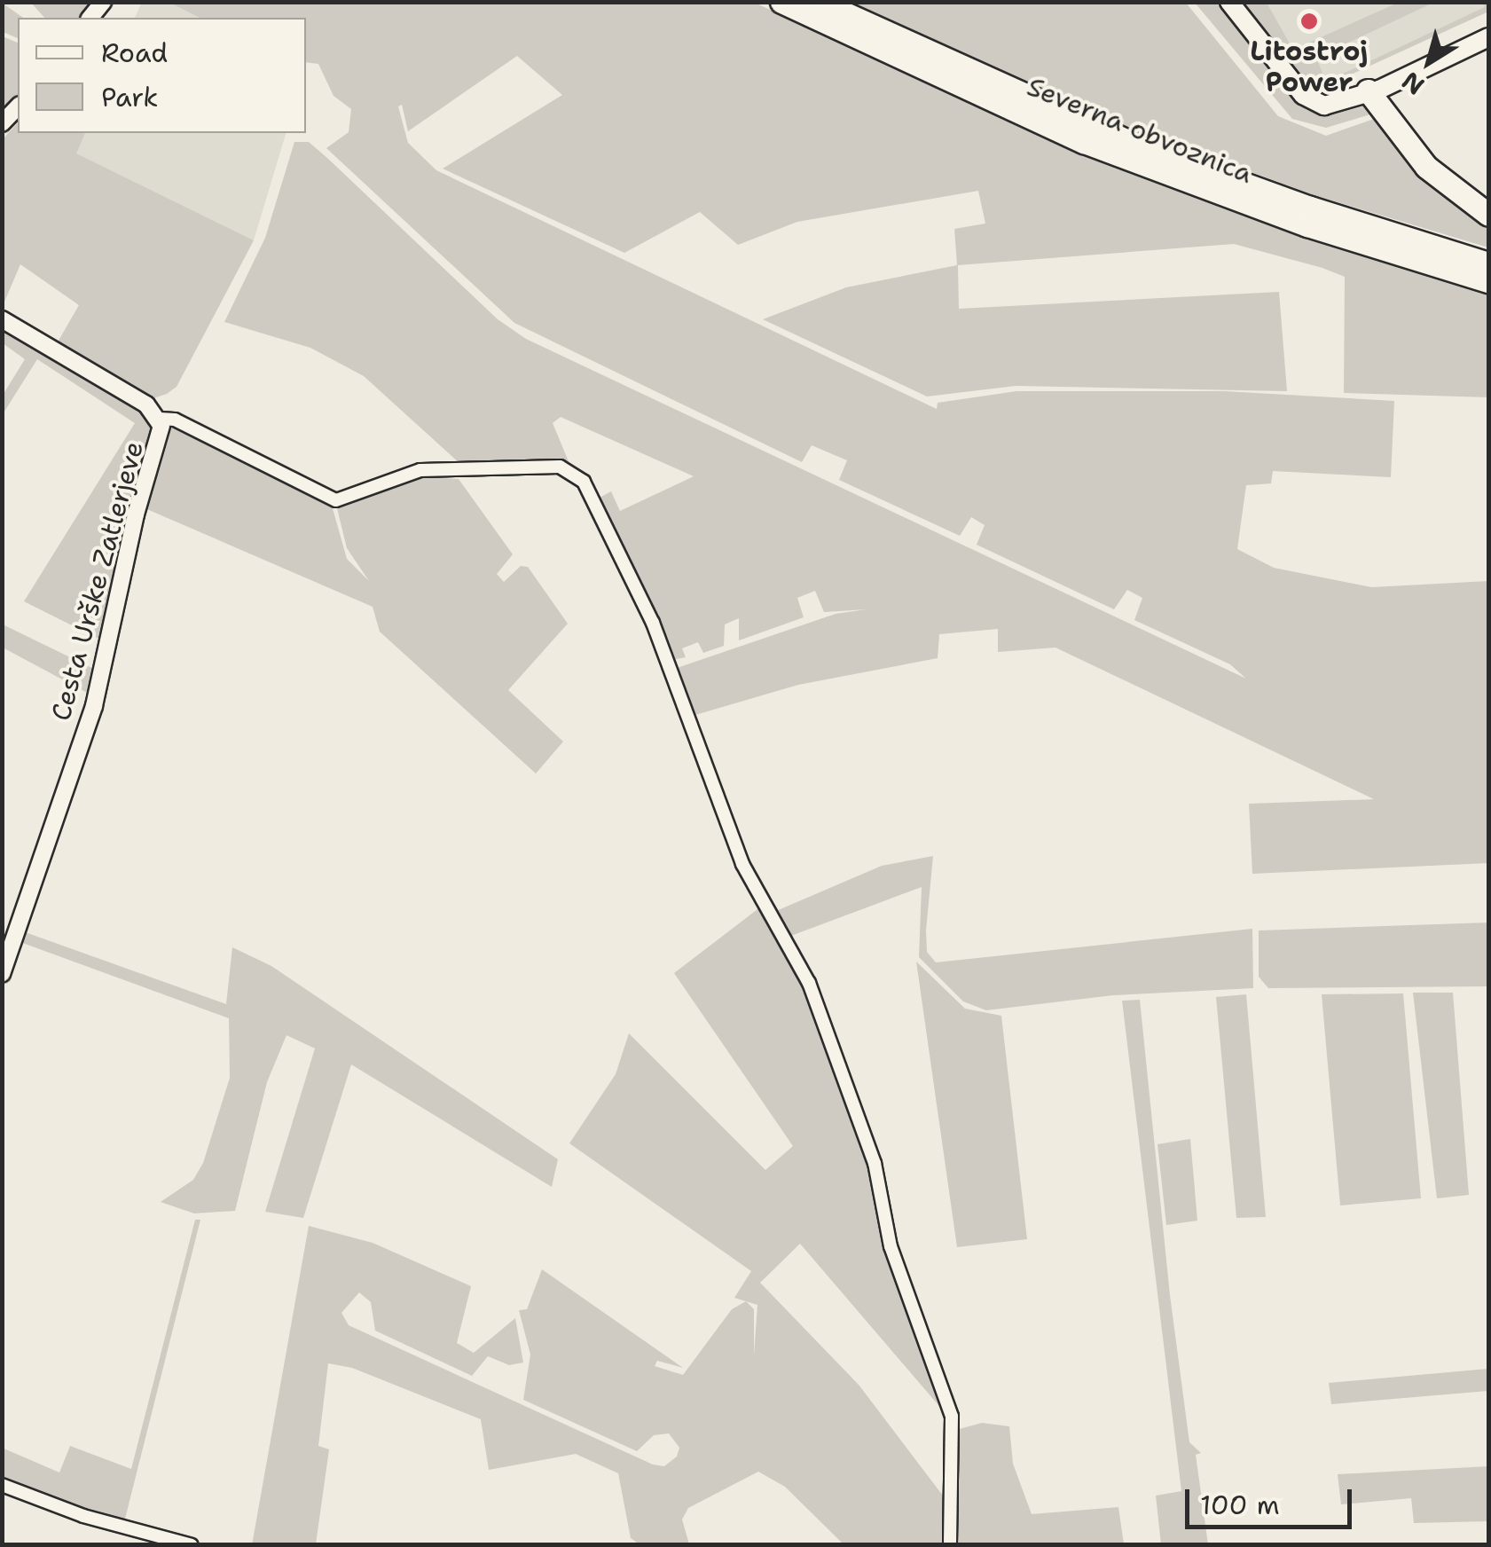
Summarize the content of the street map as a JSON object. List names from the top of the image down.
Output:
{
  "streets": {
    "highway": ["Severna obvoznica"],
    "street": ["Cesta Urške Zatlerjeve"]
  },
  "places": ["Litostroj Power"],
  "legend": ["Road", "Park"],
  "scale_bar": "100 m",
  "north": "bottom left"
}
